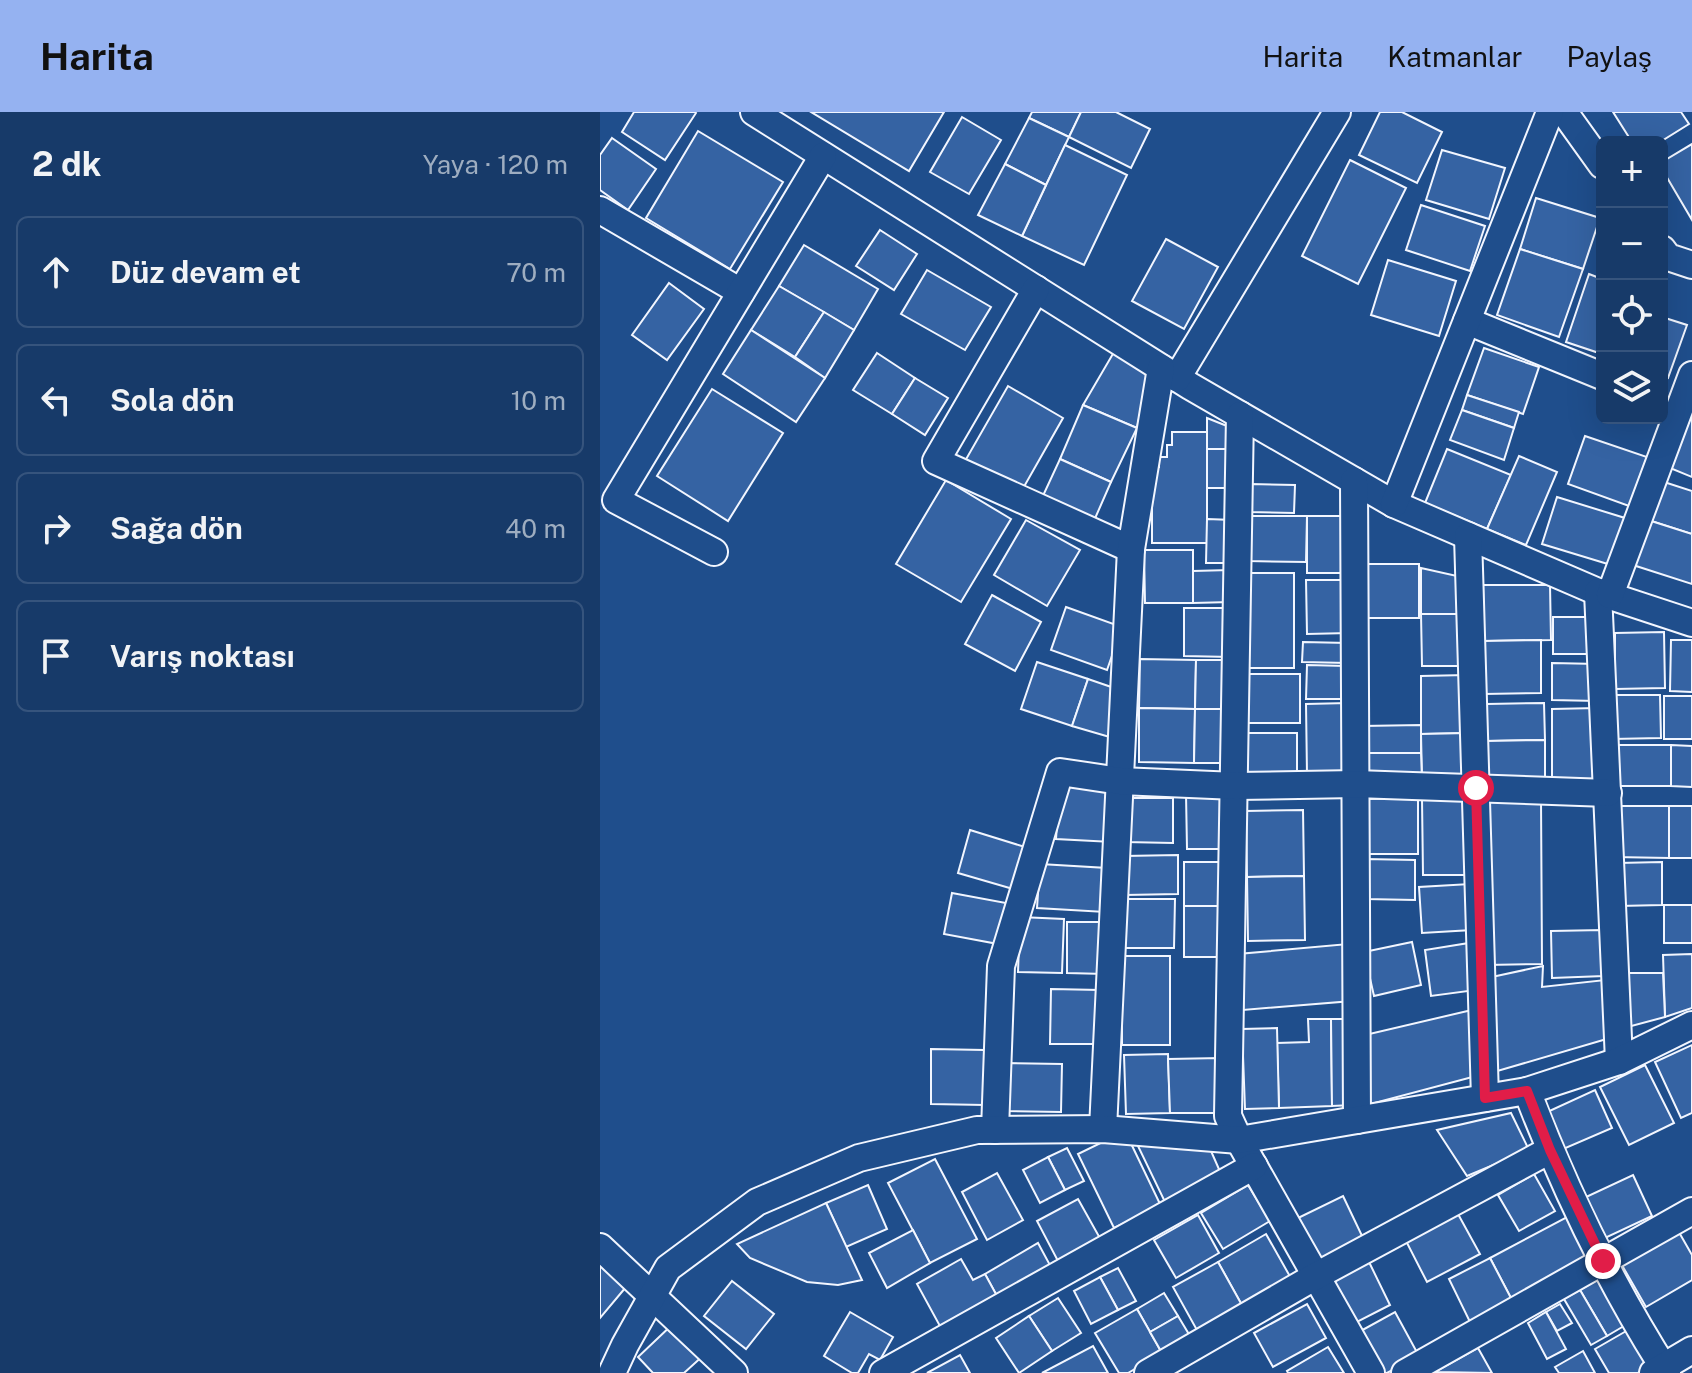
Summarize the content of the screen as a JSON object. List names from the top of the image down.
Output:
{
  "page": {
    "header": "Harita",
    "nav": ["Harita", "Katmanlar", "Paylaş"],
    "heading": ["2 dk", "Yaya · 120 m"],
    "map_buttons": ["+", "−"],
    "list": [
      ["Düz devam et", "70 m"],
      ["Sola dön", "10 m"],
      ["Sağa dön", "40 m"],
      "Varış noktası"
    ]
  }
}
